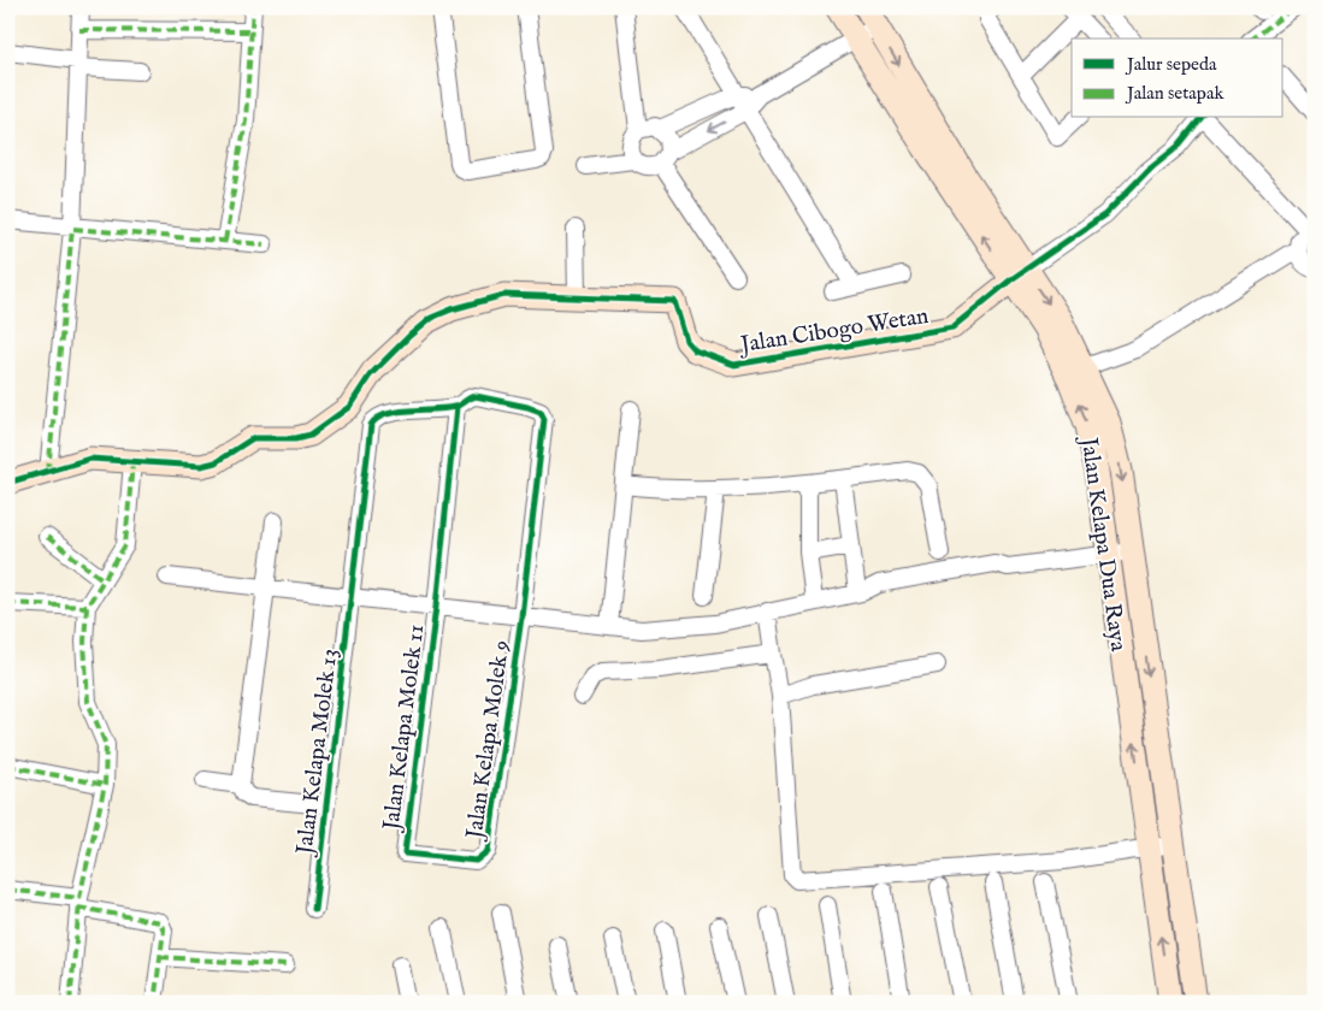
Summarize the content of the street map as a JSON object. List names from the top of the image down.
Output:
{
  "streets": {
    "main road": ["Jalan Cibogo Wetan", "Jalan Kelapa Dua Raya"],
    "street": ["Jalan Kelapa Molek 11", "Jalan Kelapa Molek 9", "Jalan Kelapa Molek 13"]
  },
  "crossings": [
    ["Jalan Cibogo Wetan", "Jalan Kelapa Dua Raya"],
    ["Jalan Kelapa Molek 11", "Jalan Kelapa Molek 9"],
    ["Jalan Kelapa Molek 11", "Jalan Kelapa Molek 13"],
    ["Jalan Kelapa Molek 9", "Jalan Kelapa Molek 13"]
  ],
  "legend": ["Jalur sepeda", "Jalan setapak"]
}
